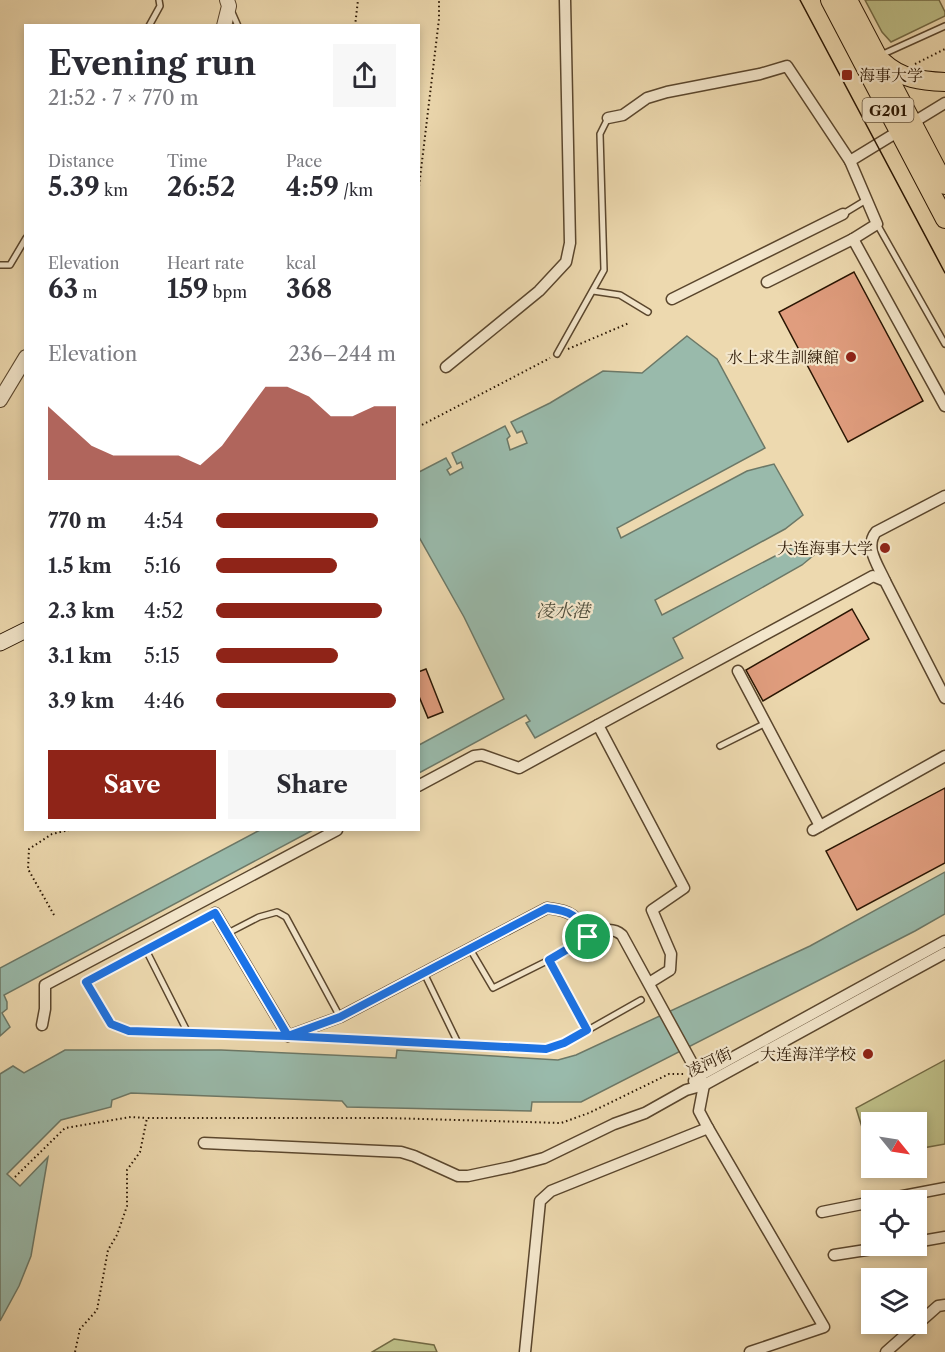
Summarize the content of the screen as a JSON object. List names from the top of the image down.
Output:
{
  "streets": {
    "highway": ["G201"],
    "street": ["凌河街"]
  },
  "water": ["凌水港"],
  "places": {
    "transit": ["海事大学"],
    "other": ["水上求生訓練館", "大连海事大学", "大连海洋学校"]
  },
  "north": "bottom right",
  "page": {
    "heading": ["Evening run", "21:52 · 7 × 770 m"],
    "stats": [
      ["Distance", "5.39 km"],
      ["Time", "26:52"],
      ["Pace", "4:59 /km"],
      ["Elevation", "63 m"],
      ["Heart rate", "159 bpm"],
      ["kcal", "368"]
    ],
    "chart": ["Elevation", "236–244 m"],
    "list": [
      {
        "name": "770 m",
        "note": "4:54"
      },
      {
        "name": "1.5 km",
        "note": "5:16"
      },
      {
        "name": "2.3 km",
        "note": "4:52"
      },
      {
        "name": "3.1 km",
        "note": "5:15"
      },
      {
        "name": "3.9 km",
        "note": "4:46"
      }
    ],
    "buttons": ["Save", "Share"]
  }
}
